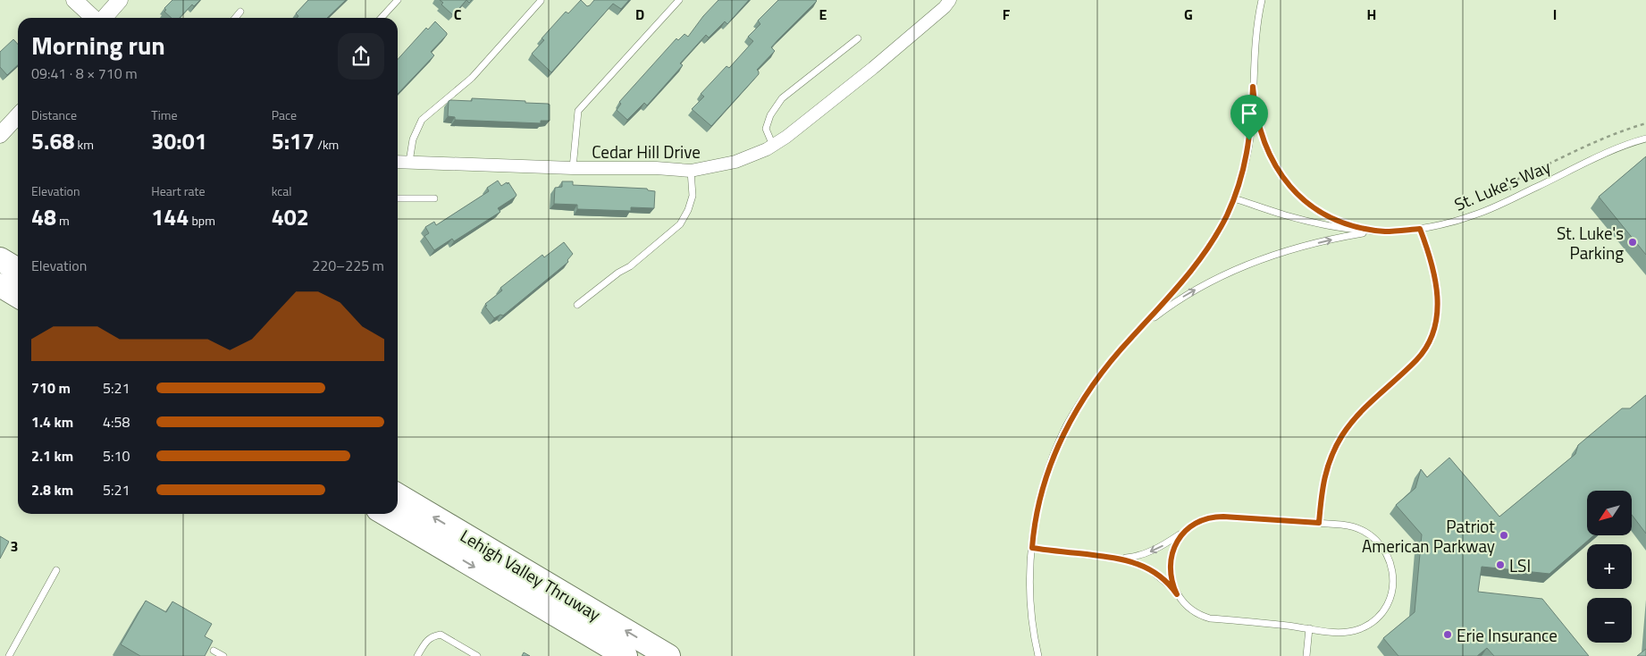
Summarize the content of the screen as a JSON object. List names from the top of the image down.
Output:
{
  "streets": {
    "highway": ["Lehigh Valley Thruway"],
    "street": ["Cedar Hill Drive"],
    "lane": ["St. Luke's Way"]
  },
  "places": [
    "St. Luke's Parking",
    "Patriot American Parkway",
    "LSI",
    "Erie Insurance"
  ],
  "north": "bottom left",
  "page": {
    "heading": ["Morning run", "09:41 · 8 × 710 m"],
    "stats": [
      ["Distance", "5.68 km"],
      ["Time", "30:01"],
      ["Pace", "5:17 /km"],
      ["Elevation", "48 m"],
      ["Heart rate", "144 bpm"],
      ["kcal", "402"]
    ],
    "chart": ["Elevation", "220–225 m"],
    "list": [
      {
        "name": "710 m",
        "note": "5:21"
      },
      {
        "name": "1.4 km",
        "note": "4:58"
      },
      {
        "name": "2.1 km",
        "note": "5:10"
      },
      {
        "name": "2.8 km",
        "note": "5:21"
      }
    ],
    "map_buttons": ["+", "−"]
  },
  "grid": {
    "columns": [
      "C",
      "D",
      "E",
      "F",
      "G",
      "H",
      "I"
    ],
    "rows": ["3"]
  }
}
